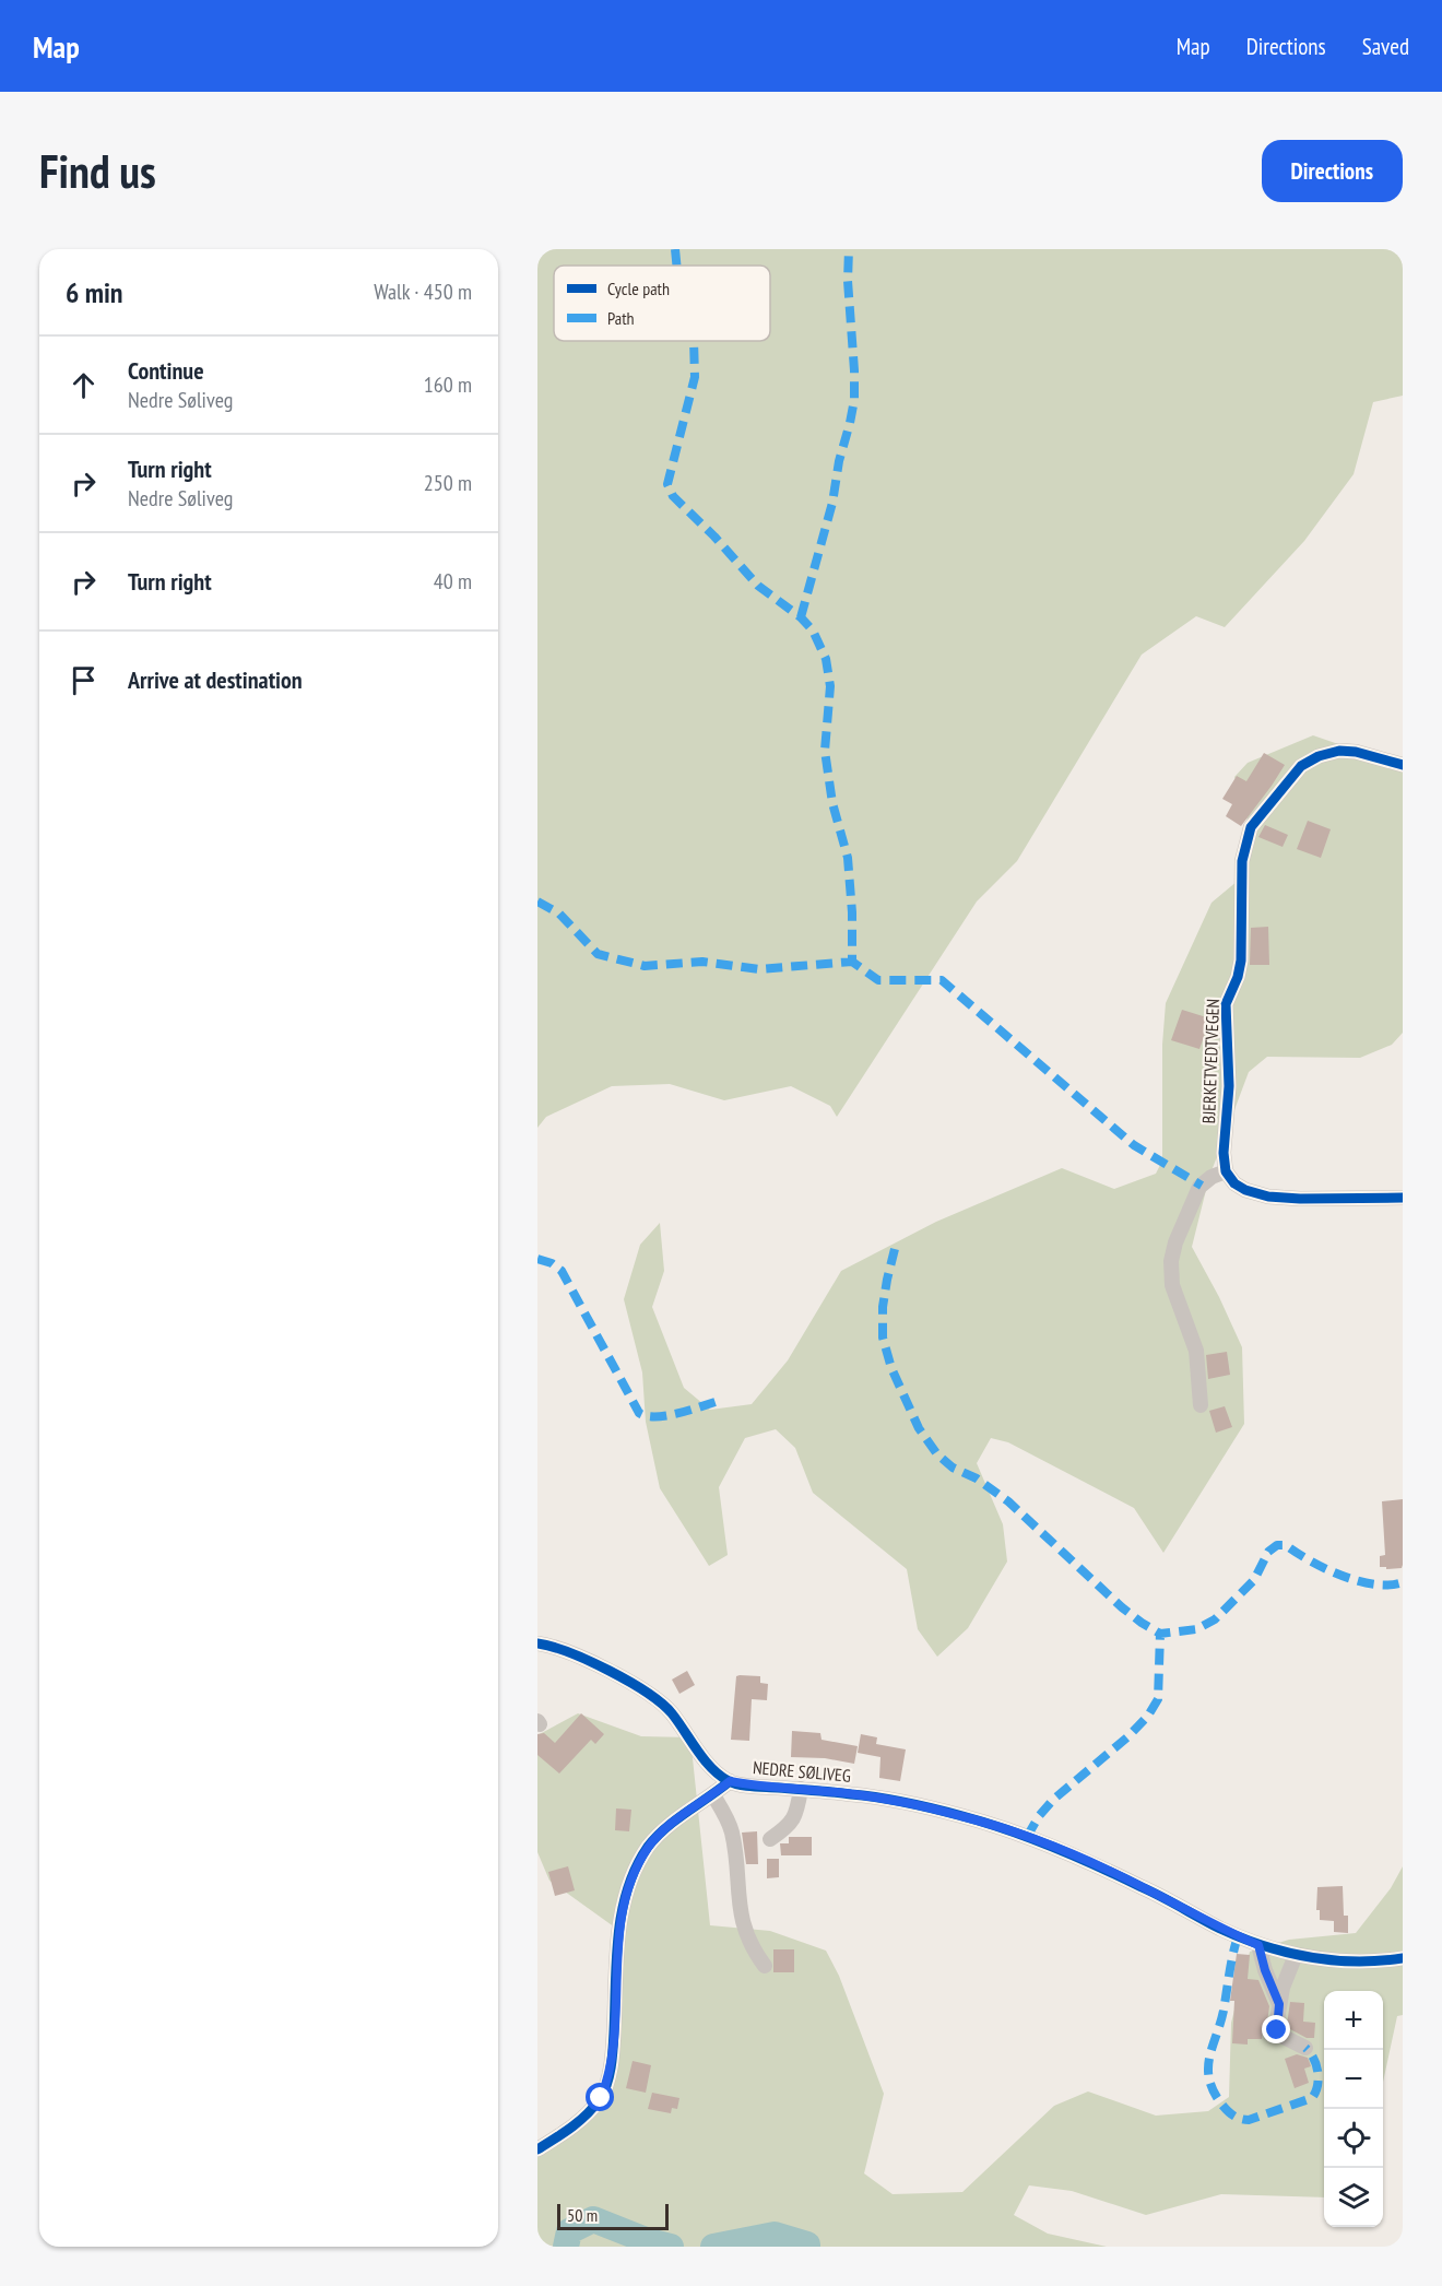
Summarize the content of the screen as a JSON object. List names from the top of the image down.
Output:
{
  "streets": {
    "street": ["BJERKETVEDTVEGEN", "NEDRE SØLIVEG"]
  },
  "legend": ["Cycle path", "Path"],
  "scale_bar": "50 m",
  "page": {
    "header": "Map",
    "nav": ["Map", "Directions", "Saved"],
    "buttons": "Directions",
    "title": "Find us",
    "heading": ["6 min", "Walk · 450 m"],
    "list": [
      ["Continue", "Nedre Søliveg", "160 m"],
      ["Turn right", "Nedre Søliveg", "250 m"],
      ["Turn right", "40 m"],
      "Arrive at destination"
    ],
    "map_buttons": ["+", "−"],
    "scale": "50 m"
  }
}
